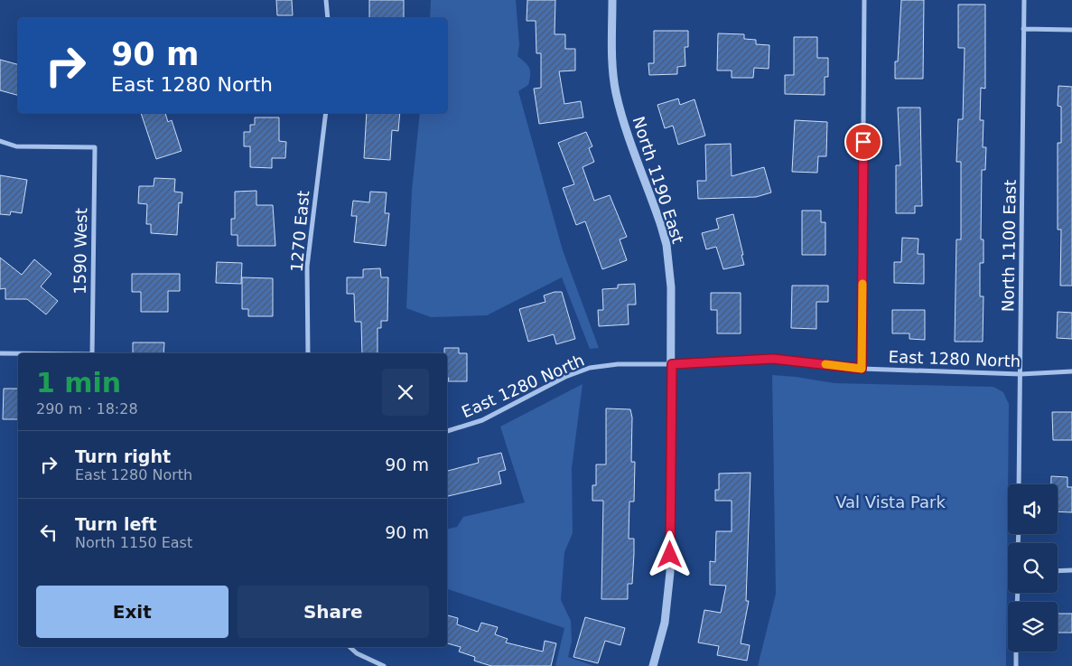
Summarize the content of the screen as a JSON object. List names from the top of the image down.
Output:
{
  "streets": {
    "street": [
      "North 1190 East",
      "1270 East",
      "North 1100 East",
      "1590 West",
      "East 1280 North"
    ]
  },
  "crossings": [
    ["North 1190 East", "East 1280 North"],
    ["North 1100 East", "East 1280 North"]
  ],
  "parks": ["Val Vista Park"],
  "page": {
    "turn": ["90 m", "East 1280 North"],
    "heading": ["1 min", "290 m · 18:28"],
    "list": [
      {
        "name": "Turn right",
        "note": "East 1280 North",
        "value": "90 m"
      },
      {
        "name": "Turn left",
        "note": "North 1150 East",
        "value": "90 m"
      }
    ],
    "buttons": ["Exit", "Share"]
  }
}
